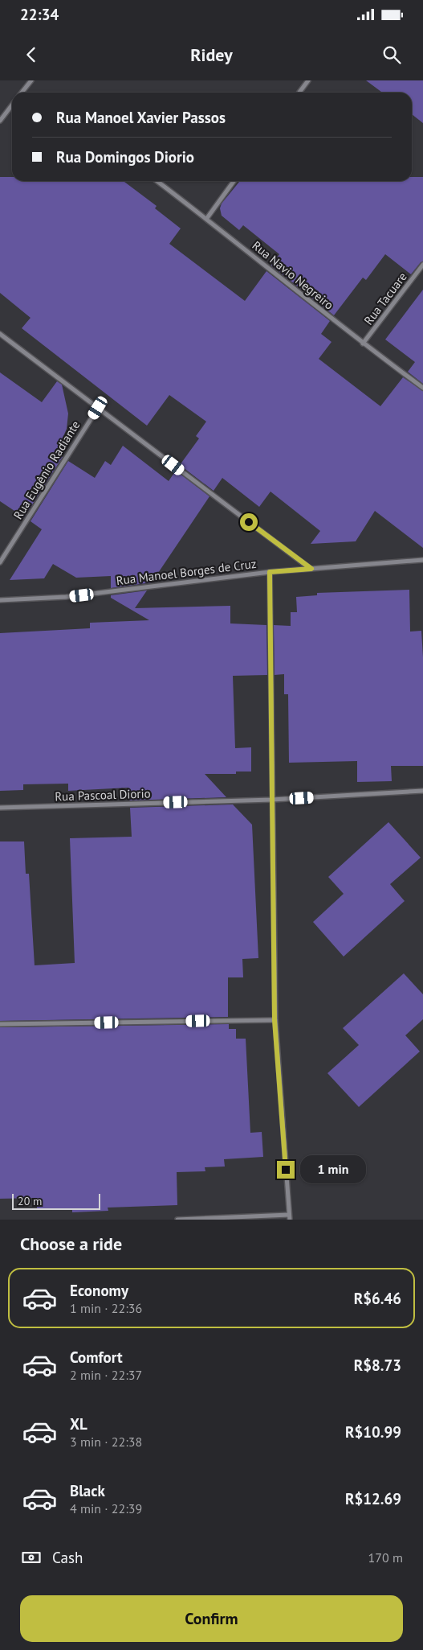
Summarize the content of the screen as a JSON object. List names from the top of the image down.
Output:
{
  "streets": {
    "street": [
      "Rua Navio Negreiro",
      "Rua Tacuare",
      "Rua Eugênio Radiante",
      "Rua Manoel Borges de Cruz",
      "Rua Pascoal Diorio"
    ]
  },
  "crossings": [
    ["Rua Navio Negreiro", "Rua Tacuare"]
  ],
  "scale_bar": "20 m",
  "page": {
    "status": "22:34",
    "header": "Ridey",
    "banner": ["Rua Manoel Xavier Passos", "Rua Domingos Diorio"],
    "bubble": "1 min",
    "scale": "20 m",
    "heading": "Choose a ride",
    "list": [
      {
        "name": "Economy",
        "note": "1 min · 22:36",
        "value": "R$6.46"
      },
      {
        "name": "Comfort",
        "note": "2 min · 22:37",
        "value": "R$8.73"
      },
      {
        "name": "XL",
        "note": "3 min · 22:38",
        "value": "R$10.99"
      },
      {
        "name": "Black",
        "note": "4 min · 22:39",
        "value": "R$12.69"
      }
    ],
    "pay": ["Cash", "170 m"],
    "buttons": "Confirm"
  }
}
